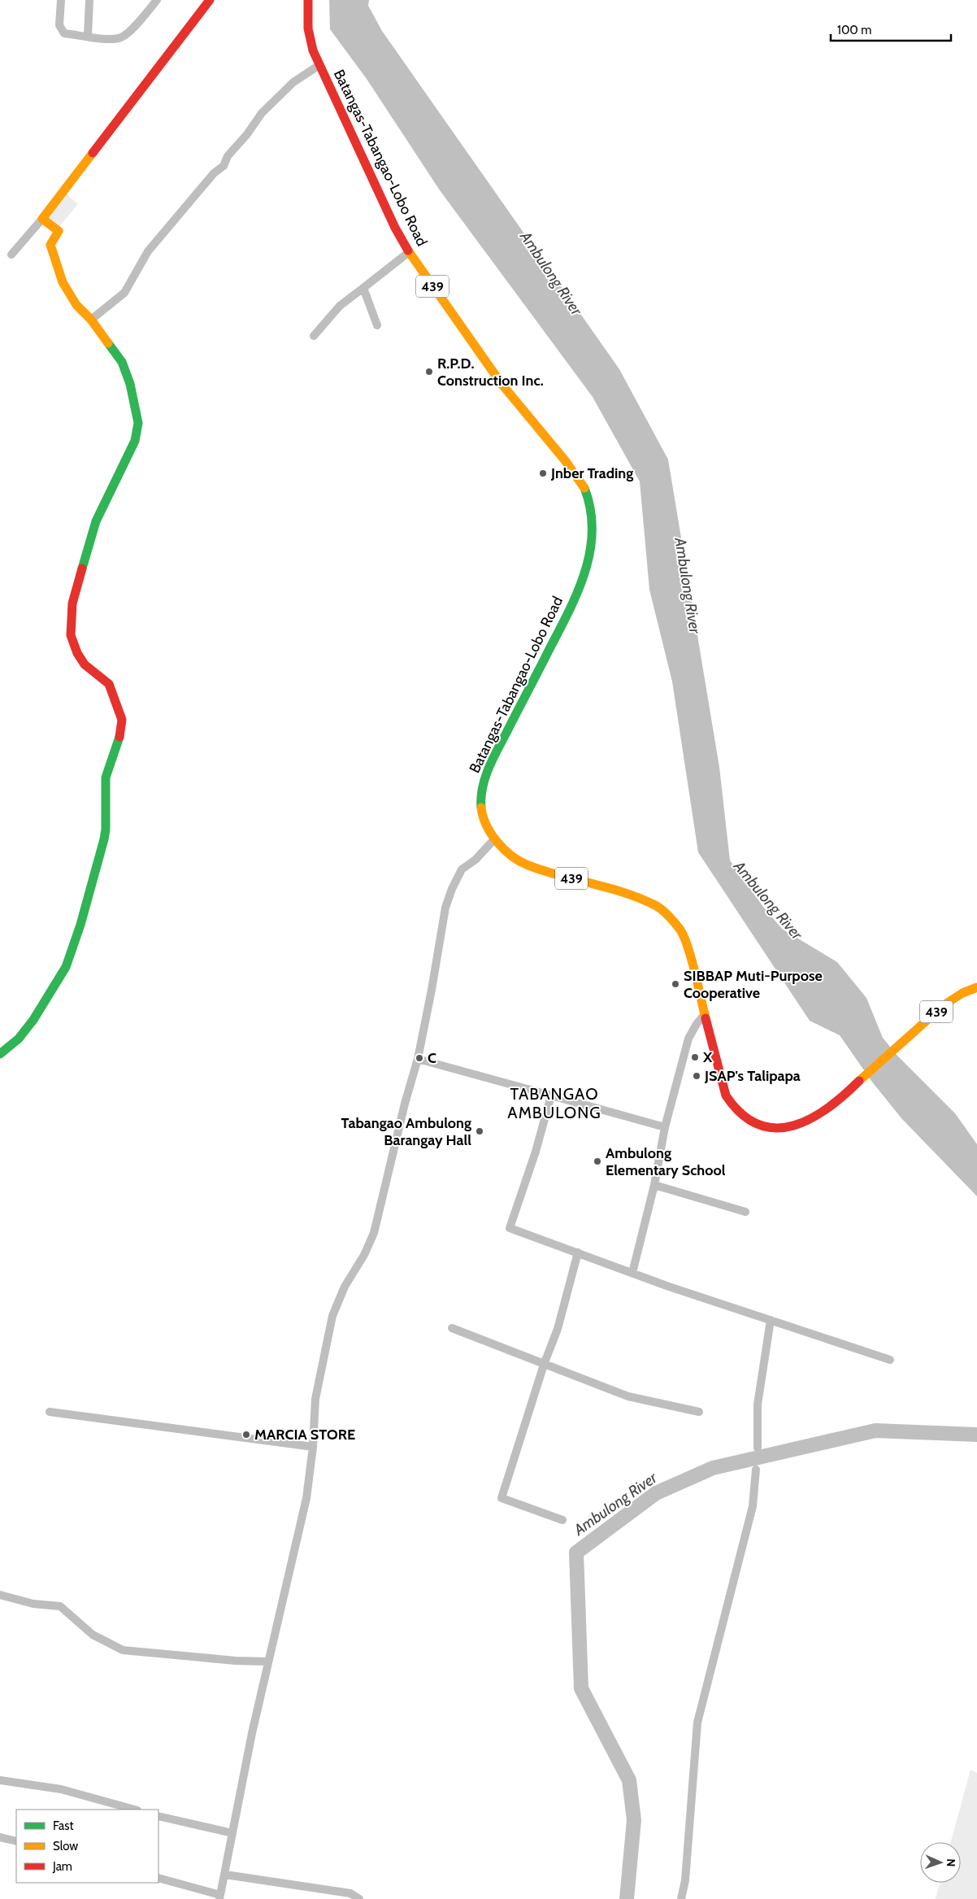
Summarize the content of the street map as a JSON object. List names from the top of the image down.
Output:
{
  "streets": {
    "main road": ["Batangas-Tabangao-Lobo Road", "439"]
  },
  "districts": ["TABANGAO AMBULONG"],
  "water": ["Ambulong River"],
  "places": [
    "R.P.D. Construction Inc.",
    "Jnber Trading",
    "SIBBAP Muti-Purpose Cooperative",
    "X",
    "C",
    "JSAP's Talipapa",
    "Tabangao Ambulong Barangay Hall",
    "Ambulong Elementary School",
    "MARCIA STORE"
  ],
  "legend": ["Fast", "Slow", "Jam"],
  "scale_bar": "100 m",
  "north": "right"
}
